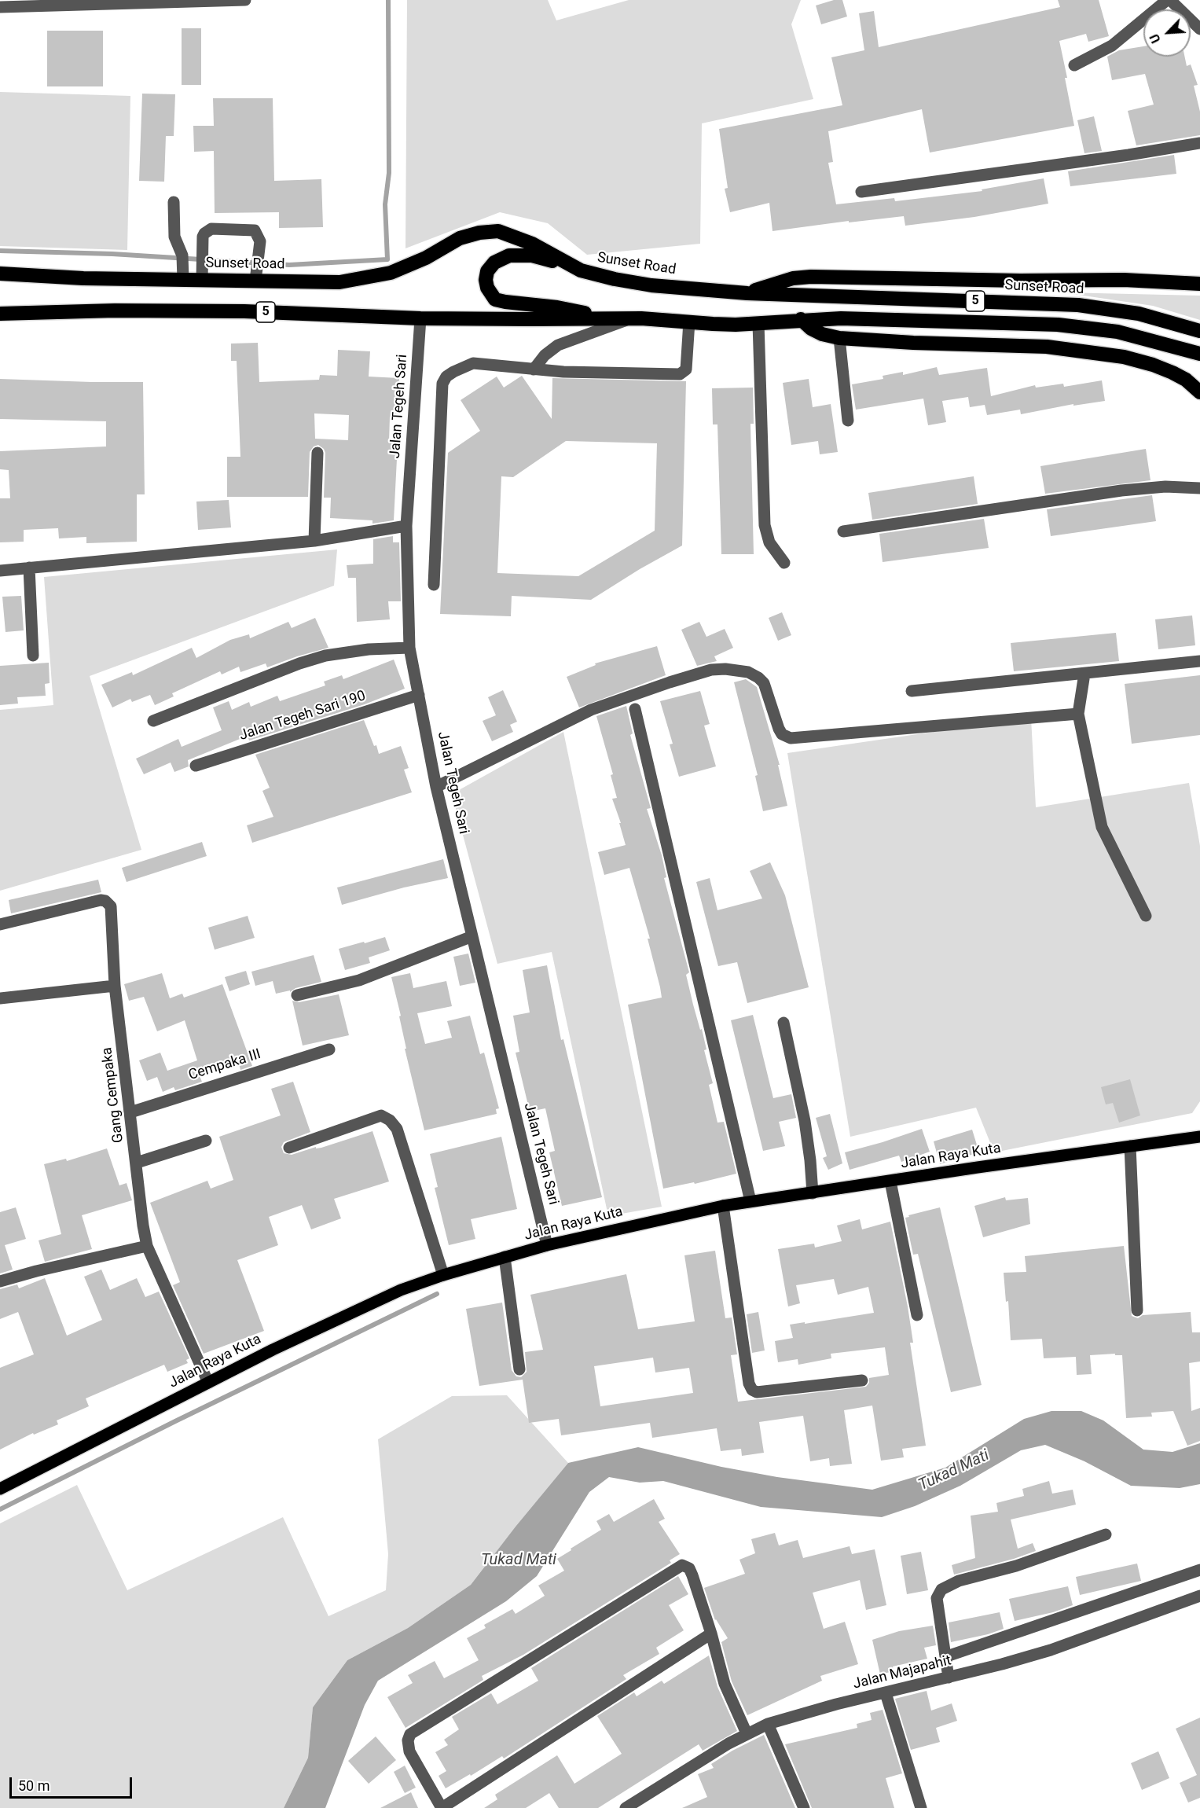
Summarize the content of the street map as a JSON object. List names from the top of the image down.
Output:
{
  "streets": {
    "highway": ["Sunset Road", "5"],
    "main road": ["Jalan Raya Kuta"],
    "street": [
      "Jalan Tegeh Sari",
      "Jalan Tegeh Sari 190",
      "Cempaka III",
      "Gang Cempaka",
      "Jalan Majapahit"
    ]
  },
  "crossings": [
    ["5", "Jalan Tegeh Sari"],
    ["Jalan Tegeh Sari", "Jalan Tegeh Sari 190"],
    ["Jalan Tegeh Sari", "Jalan Raya Kuta"],
    ["Cempaka III", "Gang Cempaka"],
    ["Gang Cempaka", "Jalan Raya Kuta"]
  ],
  "water": ["Tukad Mati"],
  "scale_bar": "50 m",
  "north": "bottom left"
}
